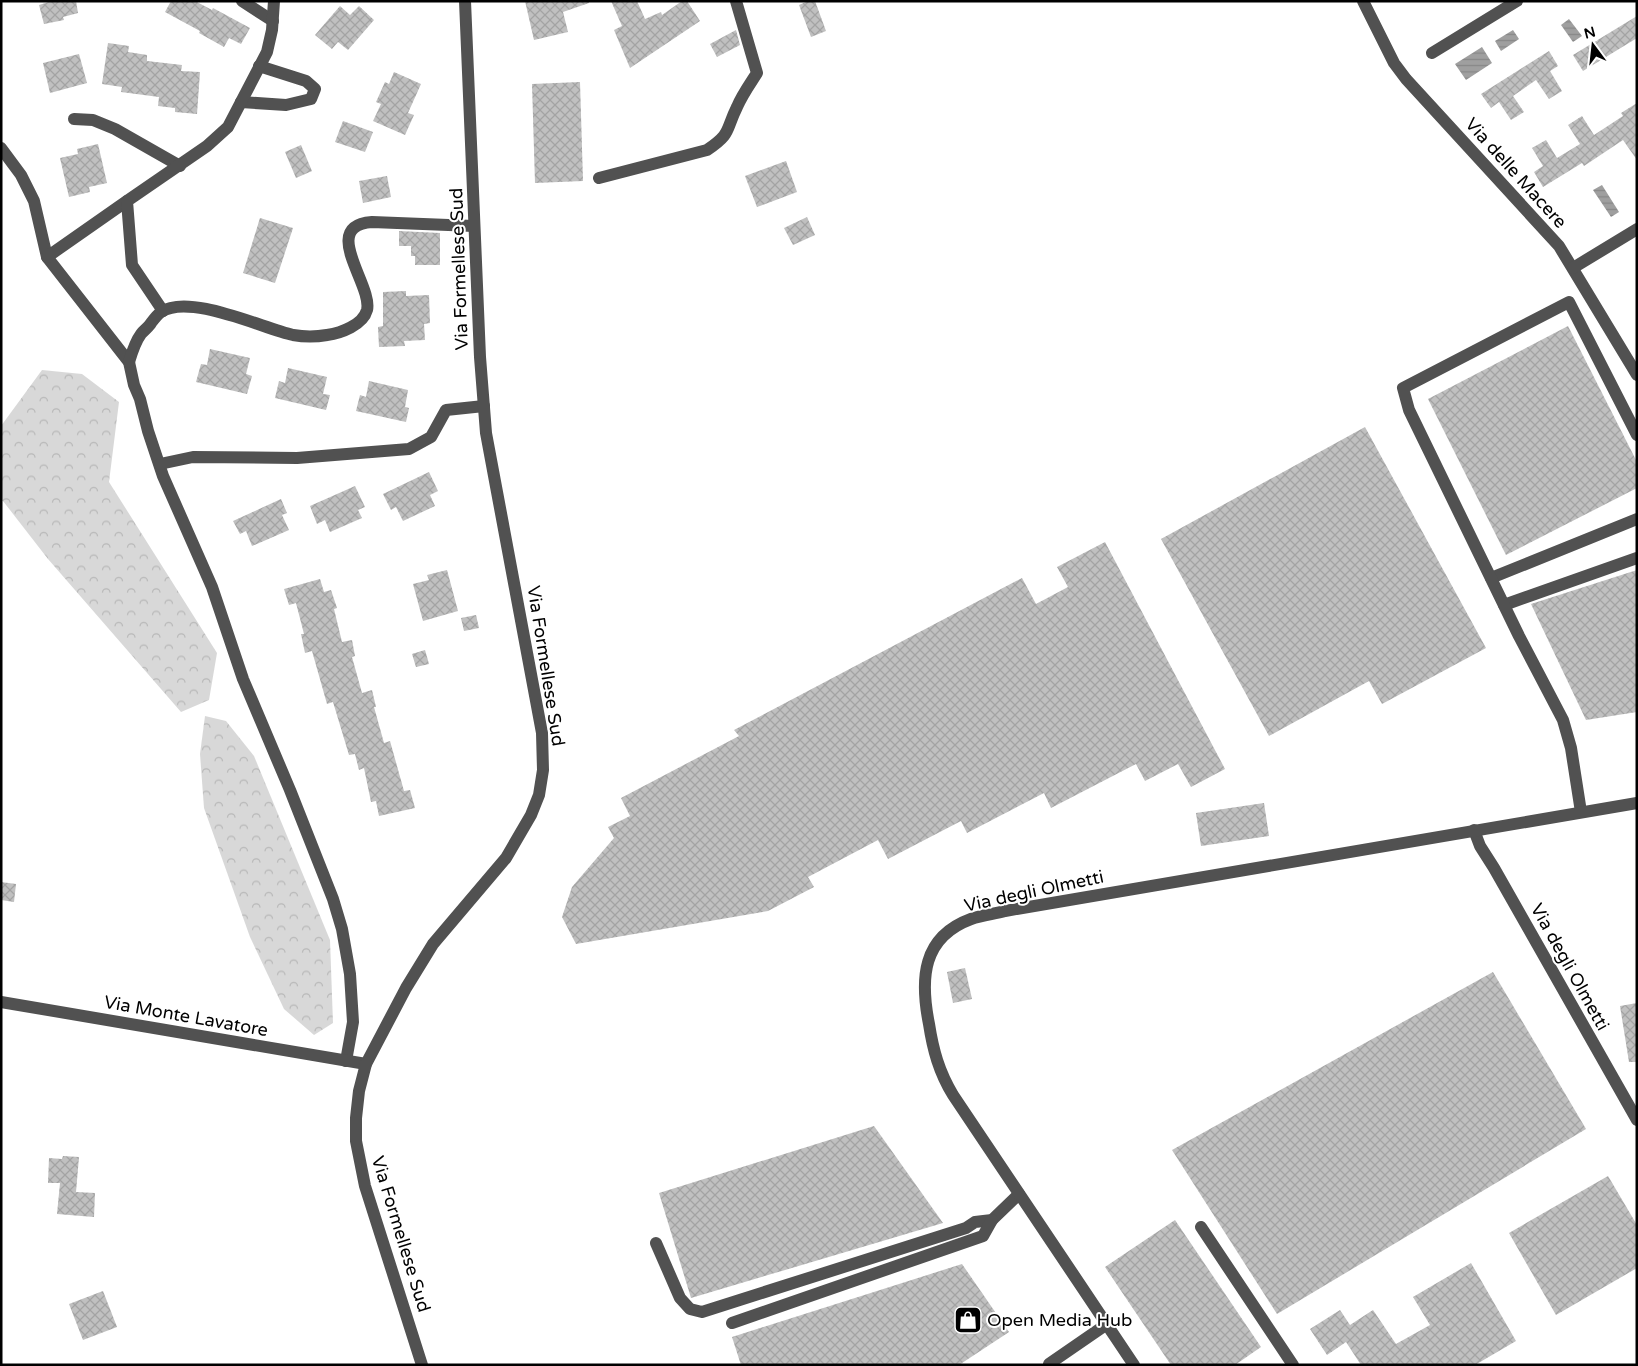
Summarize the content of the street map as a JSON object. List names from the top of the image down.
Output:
{
  "streets": {
    "street": [
      "Via delle Macere",
      "Via Formellese Sud",
      "Via degli Olmetti",
      "Via Monte Lavatore"
    ]
  },
  "crossings": [
    ["Via Formellese Sud", "Via Monte Lavatore"]
  ],
  "places": {
    "shop": ["Open Media Hub"]
  },
  "north": "top"
}
